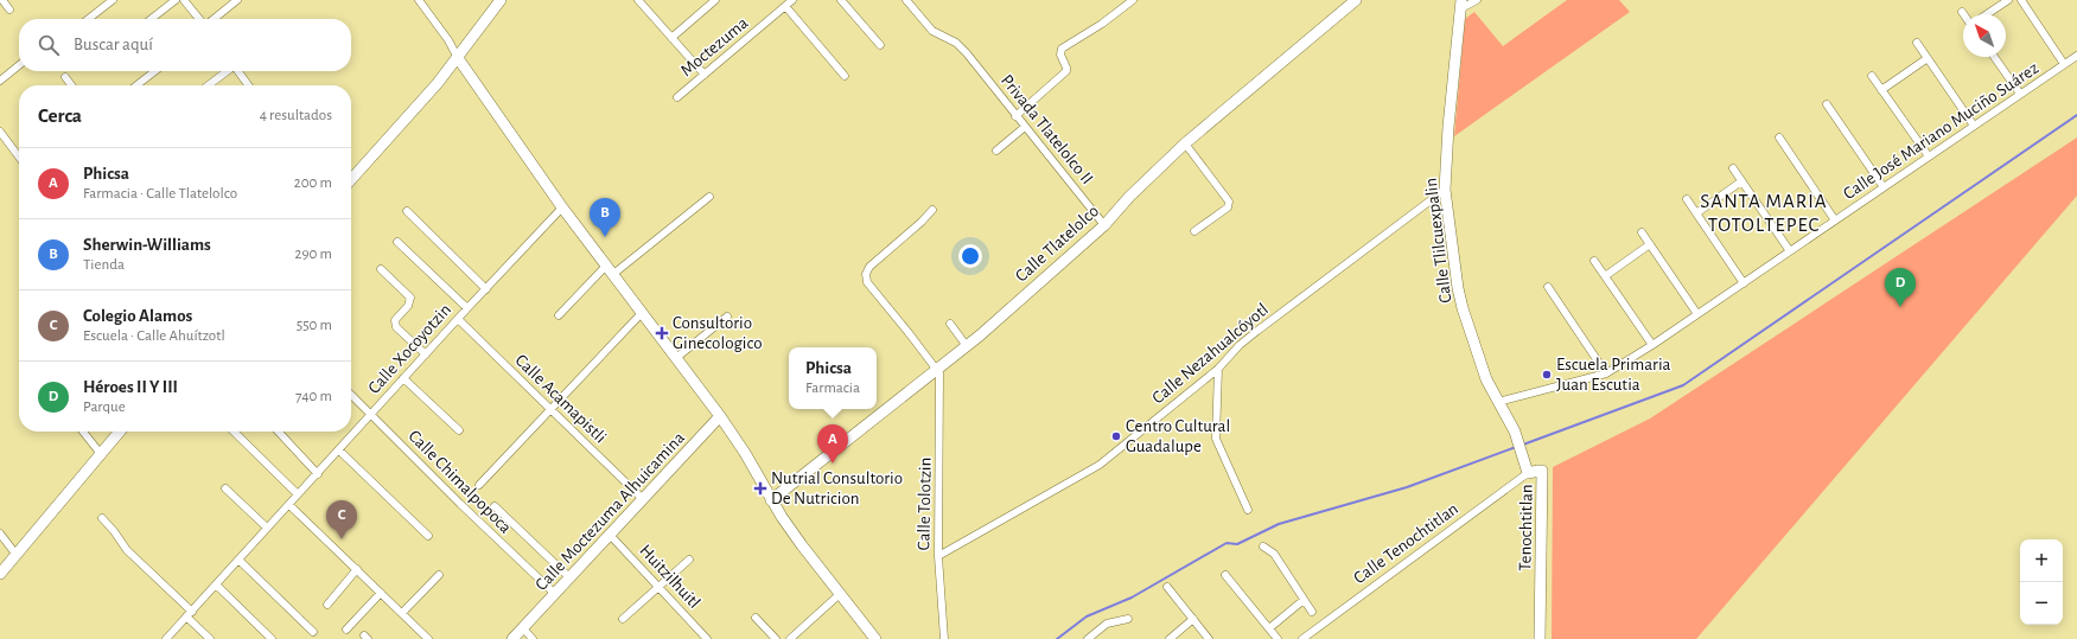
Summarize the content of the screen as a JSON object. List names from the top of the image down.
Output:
{
  "streets": {
    "main road": [
      "Calle Tlilcuexpalin",
      "Calle Tlatelolco",
      "Calle Moctezuma Alhuicamina",
      "Tenochtitlan"
    ],
    "street": [
      "Moctezuma",
      "Privada Tlatelolco II",
      "Calle José Mariano Muciño Suárez",
      "Calle Xocoyotzin",
      "Calle Nezahualcóyotl",
      "Calle Acamapistli",
      "Calle Chimalpopoca",
      "Calle Tolotzin",
      "Calle Tenochtitlan",
      "Huitzilhuitl"
    ]
  },
  "crossings": [
    ["Privada Tlatelolco II", "Calle Tlatelolco"],
    ["Calle José Mariano Muciño Suárez", "Calle Tlilcuexpalin"],
    ["Calle Tlilcuexpalin", "Calle Nezahualcóyotl"],
    ["Calle Tlilcuexpalin", "Tenochtitlan"],
    ["Calle Tlatelolco", "Calle Tolotzin"],
    ["Calle Xocoyotzin", "Calle Acamapistli"],
    ["Calle Xocoyotzin", "Calle Chimalpopoca"],
    ["Calle Nezahualcóyotl", "Calle Tolotzin"],
    ["Calle Acamapistli", "Calle Moctezuma Alhuicamina"],
    ["Calle Chimalpopoca", "Calle Moctezuma Alhuicamina"],
    ["Calle Moctezuma Alhuicamina", "Huitzilhuitl"],
    ["Tenochtitlan", "Calle Tenochtitlan"]
  ],
  "districts": ["SANTA MARIA TOTOLTEPEC"],
  "places": {
    "health": ["Consultorio Ginecologico", "Nutrial Consultorio De Nutricion"],
    "other": ["Escuela Primaria Juan Escutia", "Centro Cultural Guadalupe"]
  },
  "north": "top left",
  "page": {
    "search": "Buscar aquí",
    "heading": ["Cerca", "4 resultados"],
    "list": [
      {
        "mark": "A",
        "name": "Phicsa",
        "note": "Farmacia · Calle Tlatelolco",
        "value": "200 m"
      },
      {
        "mark": "B",
        "name": "Sherwin-Williams",
        "note": "Tienda",
        "value": "290 m"
      },
      {
        "mark": "C",
        "name": "Colegio Alamos",
        "note": "Escuela · Calle Ahuítzotl",
        "value": "550 m"
      },
      {
        "mark": "D",
        "name": "Héroes II Y III",
        "note": "Parque",
        "value": "740 m"
      }
    ],
    "pins": [
      "B",
      "D",
      "A",
      "C"
    ],
    "popup": ["Phicsa", "Farmacia"],
    "map_buttons": ["+", "−"]
  }
}
